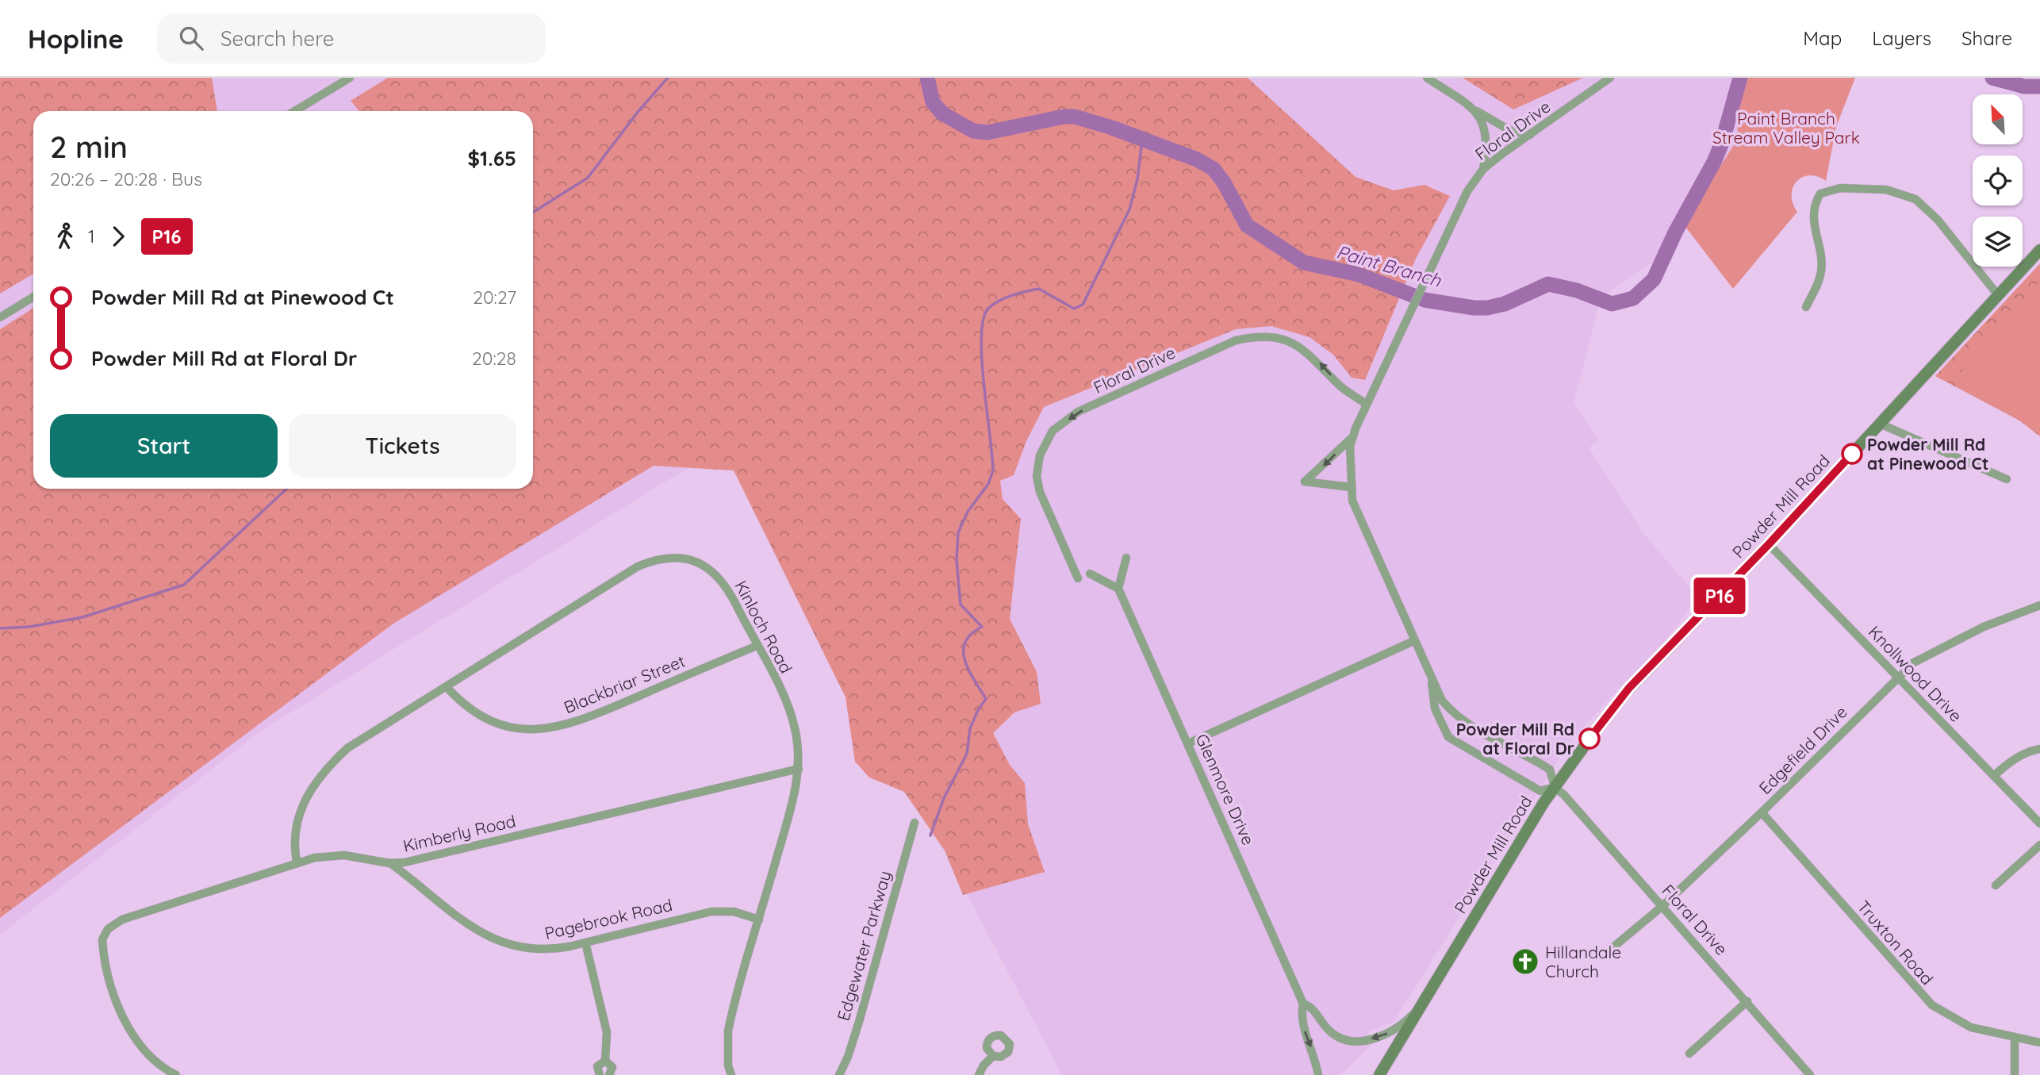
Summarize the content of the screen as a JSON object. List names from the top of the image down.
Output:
{
  "streets": {
    "main road": ["Powder Mill Road"],
    "street": [
      "Floral Drive",
      "Kinloch Road",
      "Knollwood Drive",
      "Blackbriar Street",
      "Edgefield Drive",
      "Glenmore Drive",
      "Kimberly Road",
      "Pagebrook Road",
      "Truxton Road",
      "Edgewater Parkway"
    ]
  },
  "crossings": [
    ["Floral Drive", "Powder Mill Road"],
    ["Floral Drive", "Edgefield Drive"],
    ["Powder Mill Road", "Knollwood Drive"],
    ["Kinloch Road", "Blackbriar Street"],
    ["Kinloch Road", "Kimberly Road"],
    ["Kinloch Road", "Pagebrook Road"],
    ["Knollwood Drive", "Edgefield Drive"],
    ["Edgefield Drive", "Truxton Road"],
    ["Kimberly Road", "Pagebrook Road"]
  ],
  "water": ["Paint Branch"],
  "parks": ["Paint Branch Stream Valley Park"],
  "places": {
    "other": ["Powder Mill Rd at Pinewood Ct", "Powder Mill Rd at Floral Dr"],
    "church": ["Hillandale Church"]
  },
  "lines": ["bus line P16"],
  "north": "top left",
  "page": {
    "header": "Hopline",
    "search": "Search here",
    "nav": ["Map", "Layers", "Share"],
    "on_map": "P16",
    "heading": ["2 min", "20:26 – 20:28 · Bus", "$1.65"],
    "legs": ["1", "P16"],
    "list": [
      {
        "name": "Powder Mill Rd at Pinewood Ct",
        "value": "20:27"
      },
      {
        "name": "Powder Mill Rd at Floral Dr",
        "value": "20:28"
      }
    ],
    "buttons": ["Start", "Tickets"]
  }
}
